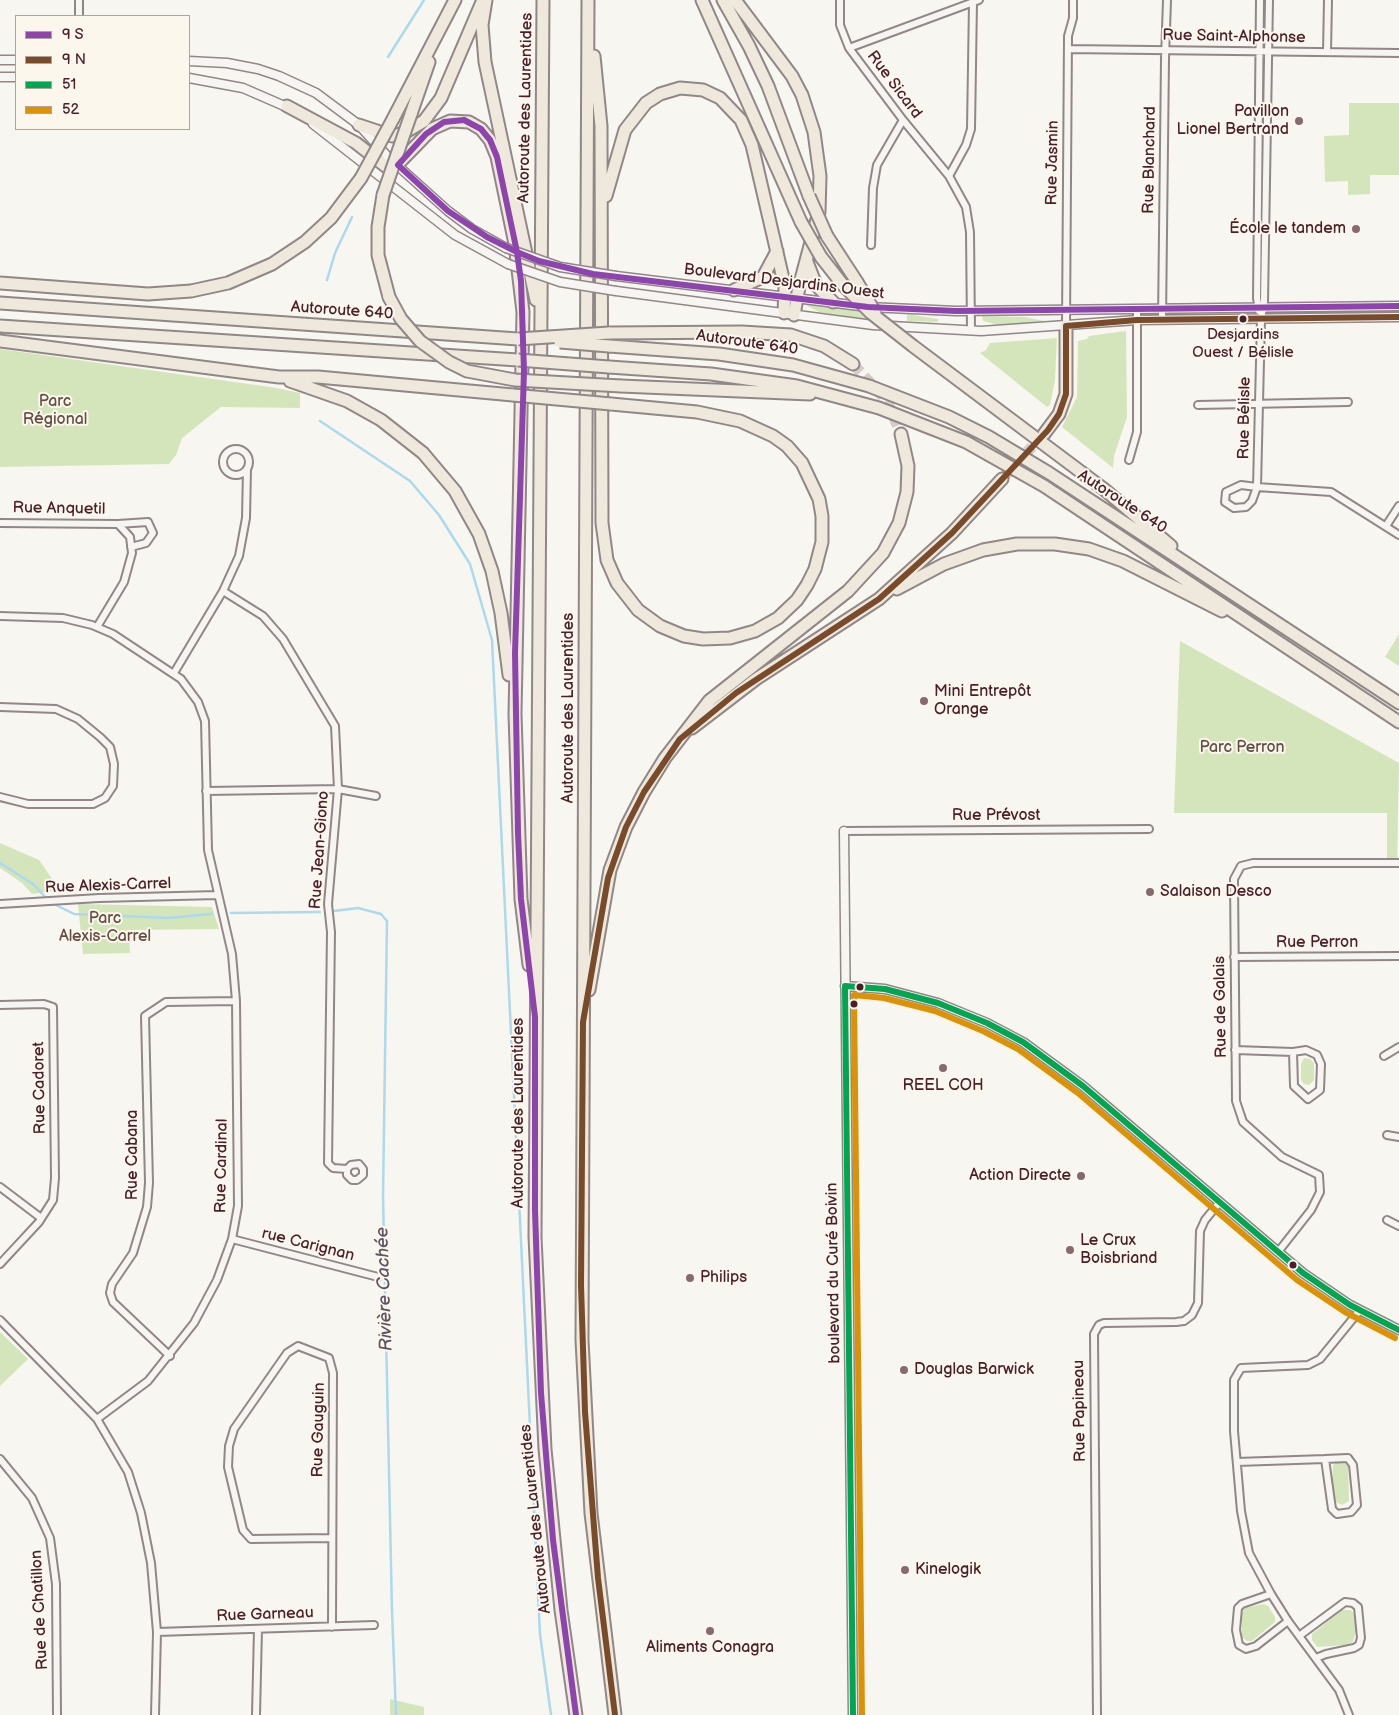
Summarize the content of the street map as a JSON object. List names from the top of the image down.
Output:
{
  "streets": {
    "highway": ["Autoroute des Laurentides", "Autoroute 640"],
    "street": [
      "Rue Saint-Alphonse",
      "Rue Sicard",
      "Rue Blanchard",
      "Rue Jasmin",
      "Boulevard Desjardins Ouest",
      "Rue Bélisle",
      "Rue Anquetil",
      "Rue Prévost",
      "Rue Jean-Giono",
      "Rue Alexis-Carrel",
      "Rue Perron",
      "Rue de Galais",
      "Rue Cadoret",
      "Rue Cabana",
      "Rue Cardinal",
      "rue Carignan",
      "boulevard du Curé Boivin",
      "Rue Papineau",
      "Rue Gauguin",
      "Rue de Chatillon",
      "Rue Garneau"
    ]
  },
  "crossings": [
    ["Rue Saint-Alphonse", "Rue Blanchard"],
    ["Rue Saint-Alphonse", "Rue Jasmin"],
    ["Rue Saint-Alphonse", "Rue Bélisle"],
    ["Rue Sicard", "Boulevard Desjardins Ouest"],
    ["Rue Blanchard", "Boulevard Desjardins Ouest"],
    ["Rue Jasmin", "Boulevard Desjardins Ouest"],
    ["Boulevard Desjardins Ouest", "Rue Bélisle"],
    ["Rue Prévost", "boulevard du Curé Boivin"],
    ["Rue Alexis-Carrel", "Rue Cardinal"],
    ["Rue Perron", "Rue de Galais"],
    ["Rue Cabana", "Rue Cardinal"],
    ["Rue Cardinal", "rue Carignan"],
    ["Rue Gauguin", "Rue Garneau"]
  ],
  "water": ["Rivière Cachée"],
  "parks": ["Parc Régional", "Parc Perron", "Parc Alexis-Carrel"],
  "places": [
    "Pavillon Lionel Bertrand",
    "École le tandem",
    "Desjardins Ouest / Bélisle",
    "Mini Entrepôt Orange",
    "Salaison Desco",
    "REEL COH",
    "Action Directe",
    "Le Crux Boisbriand",
    "Philips",
    "Douglas Barwick",
    "Kinelogik",
    "Aliments Conagra"
  ],
  "lines": ["transit line 51", "transit line 52"],
  "legend": [
    "9 S",
    "9 N",
    "51",
    "52"
  ]
}
